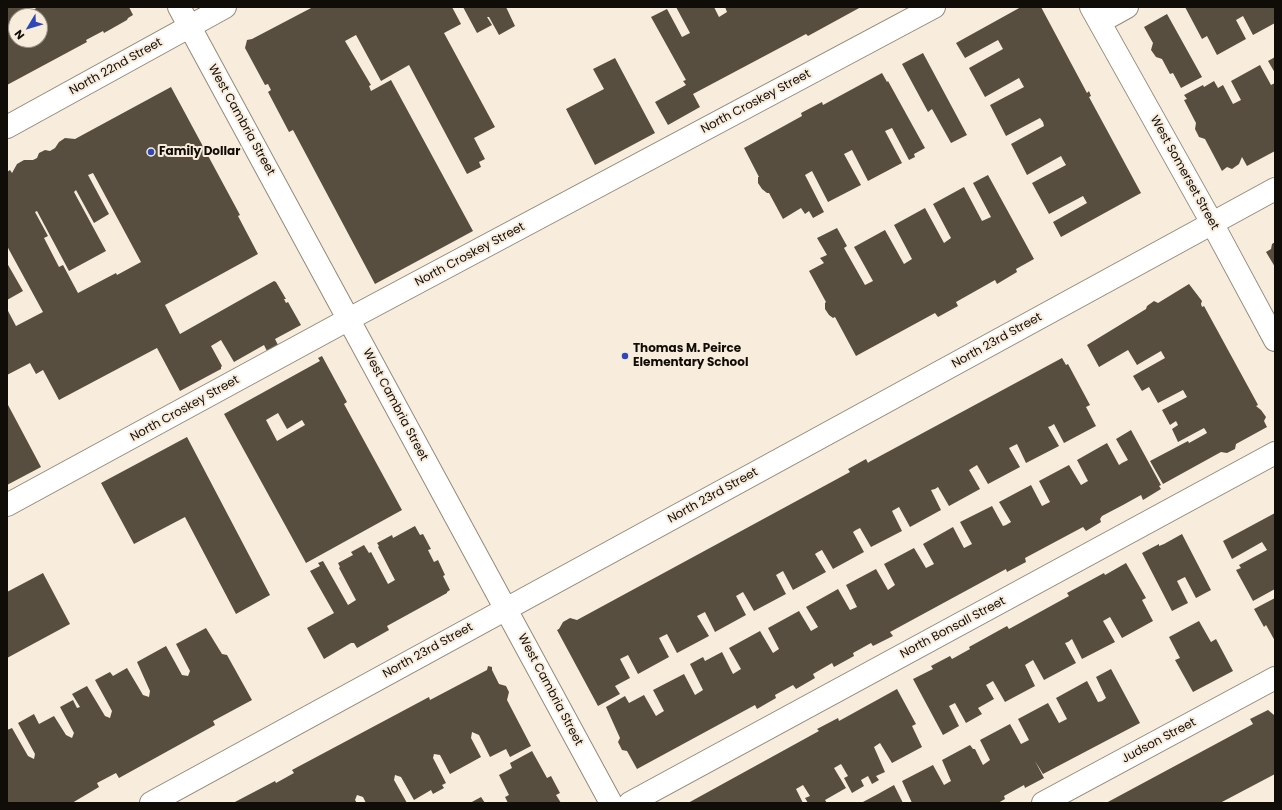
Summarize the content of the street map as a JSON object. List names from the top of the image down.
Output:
{
  "streets": {
    "street": [
      "North 22nd Street",
      "North Croskey Street",
      "West Cambria Street",
      "West Somerset Street",
      "North 23rd Street",
      "North Bonsall Street",
      "Judson Street"
    ]
  },
  "crossings": [
    ["North 22nd Street", "West Cambria Street"],
    ["North Croskey Street", "West Cambria Street"],
    ["West Cambria Street", "North 23rd Street"],
    ["West Somerset Street", "North 23rd Street"]
  ],
  "places": ["Family Dollar", "Thomas M. Peirce Elementary School"],
  "north": "bottom left"
}
